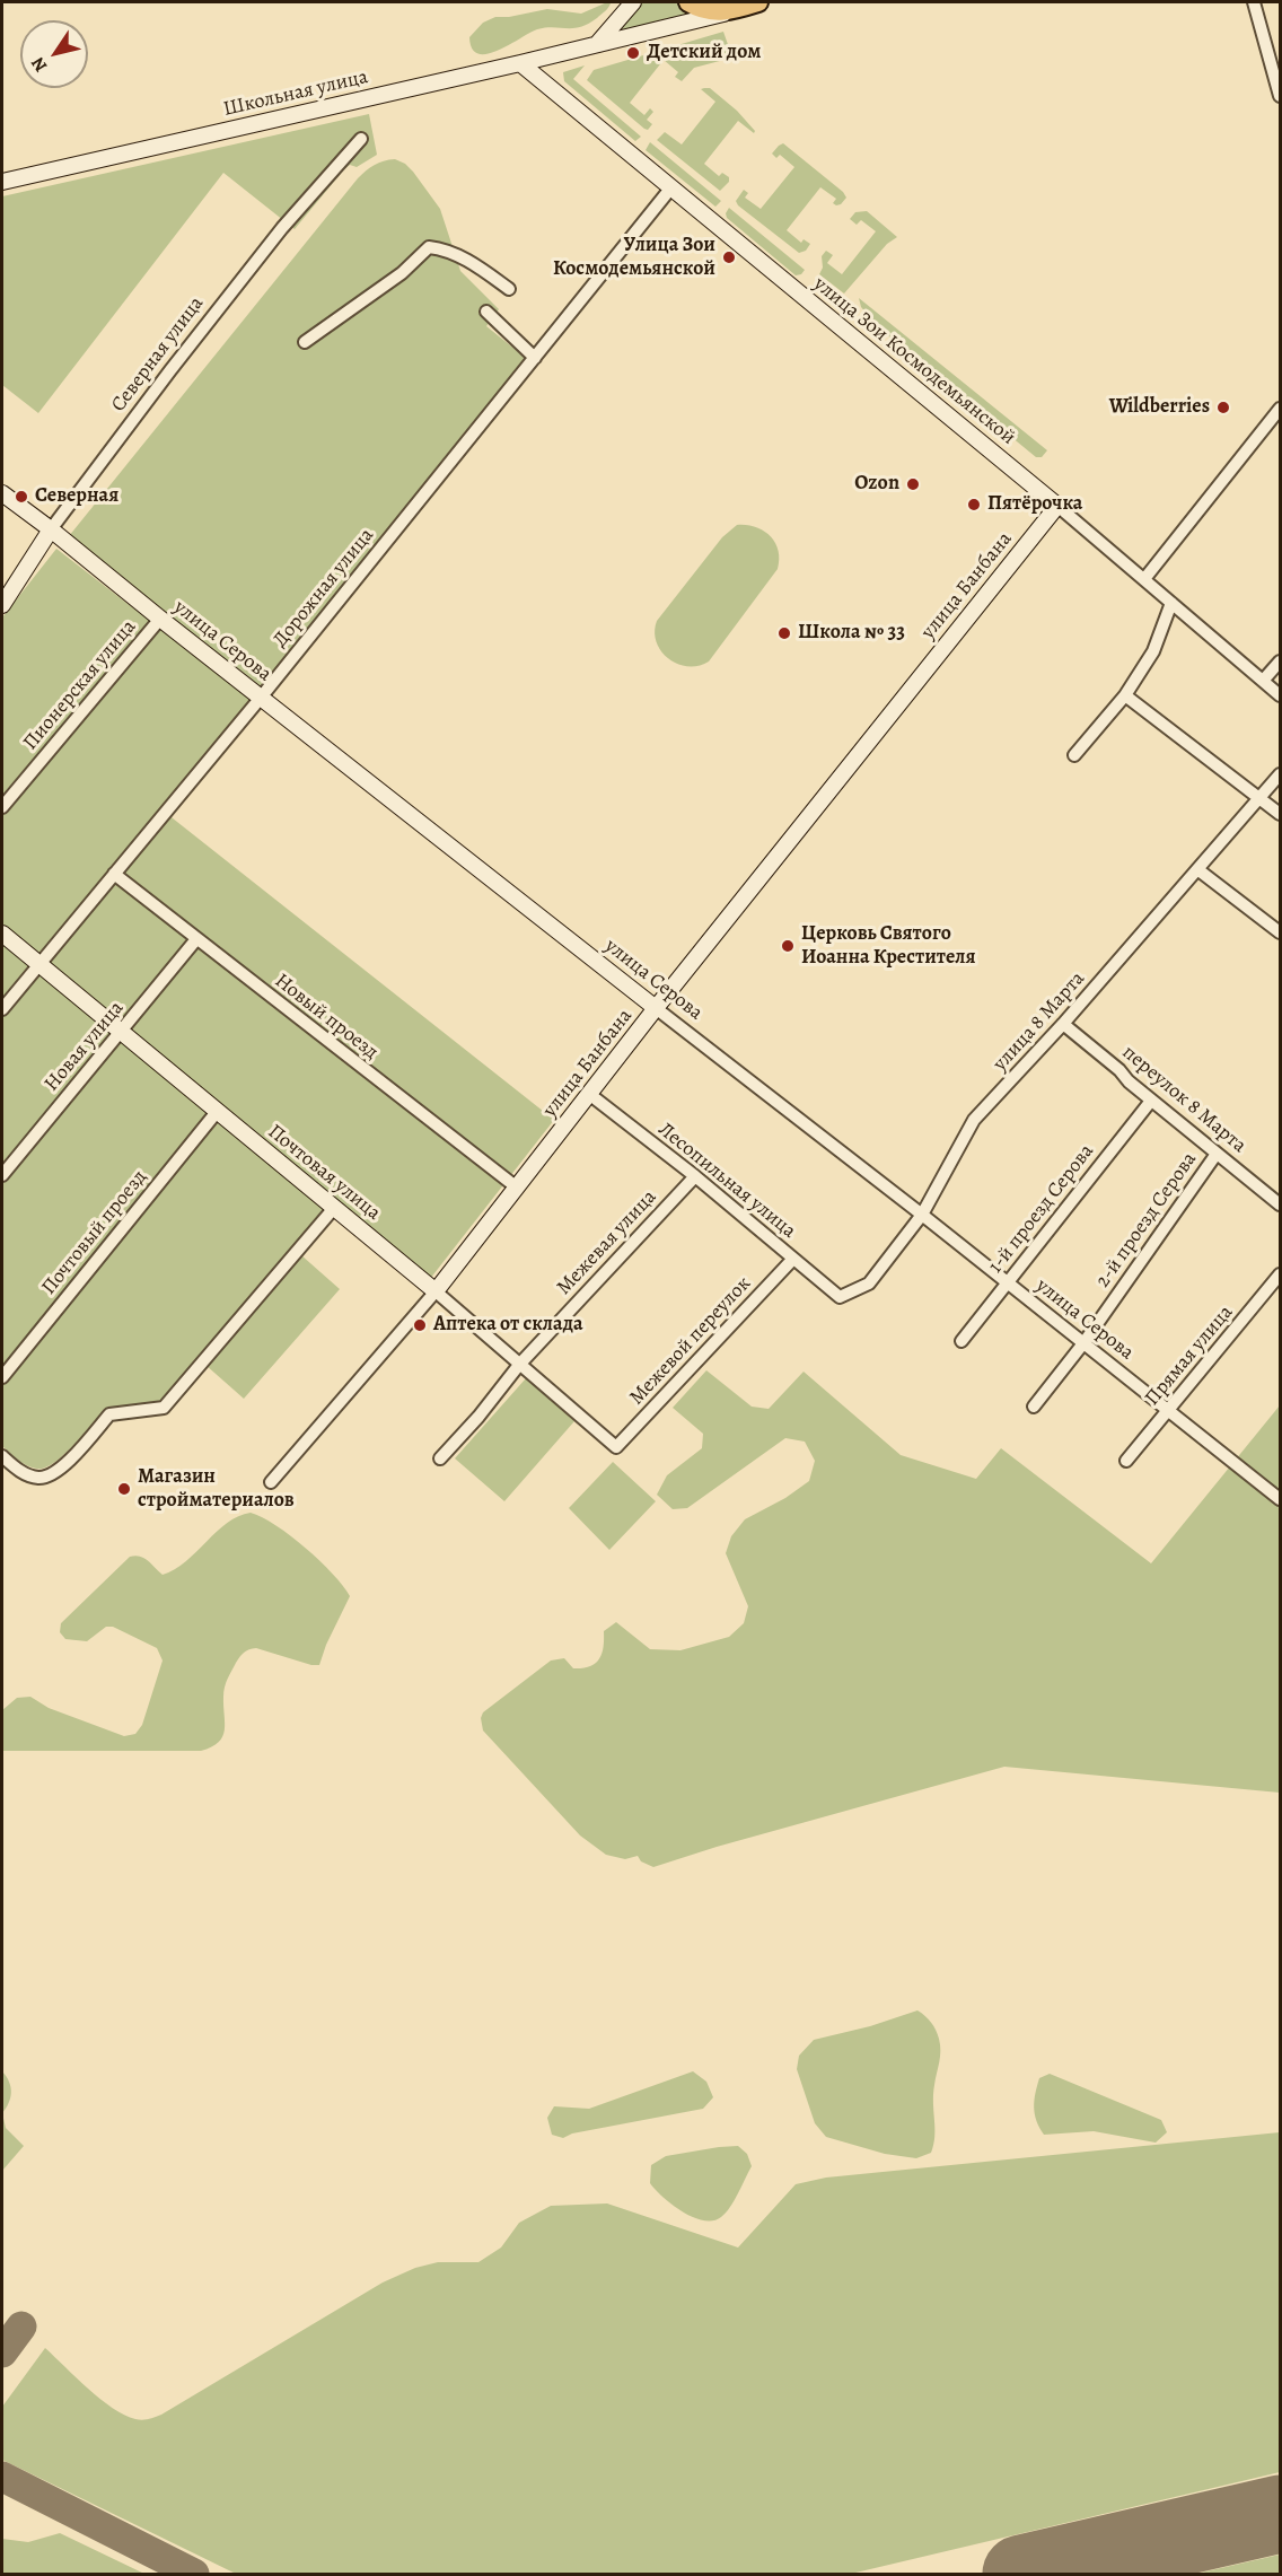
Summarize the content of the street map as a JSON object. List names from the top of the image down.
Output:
{
  "streets": {
    "street": [
      "Школьная улица",
      "Северная улица",
      "улица Зои Космодемьянской",
      "улица Банбана",
      "Дорожная улица",
      "улица Серова",
      "Пионерская улица",
      "Новый проезд",
      "улица 8 Марта",
      "Новая улица",
      "переулок 8 Марта",
      "Почтовая улица",
      "Лесопильная улица",
      "1-й проезд Серова",
      "2-й проезд Серова",
      "Почтовый проезд",
      "Межевая улица",
      "Межевой переулок",
      "Прямая улица"
    ]
  },
  "crossings": [
    ["Школьная улица", "улица Зои Космодемьянской"],
    ["Северная улица", "улица Серова"],
    ["улица Зои Космодемьянской", "улица Банбана"],
    ["улица Зои Космодемьянской", "Дорожная улица"],
    ["улица Банбана", "улица Серова"],
    ["улица Банбана", "Новый проезд"],
    ["улица Банбана", "Почтовая улица"],
    ["улица Банбана", "Лесопильная улица"],
    ["Дорожная улица", "улица Серова"],
    ["Дорожная улица", "Новый проезд"],
    ["Дорожная улица", "Почтовая улица"],
    ["улица Серова", "Пионерская улица"],
    ["улица Серова", "улица 8 Марта"],
    ["улица Серова", "1-й проезд Серова"],
    ["улица Серова", "2-й проезд Серова"],
    ["улица Серова", "Прямая улица"],
    ["Новый проезд", "Новая улица"],
    ["улица 8 Марта", "переулок 8 Марта"],
    ["улица 8 Марта", "Лесопильная улица"],
    ["Новая улица", "Почтовая улица"],
    ["переулок 8 Марта", "1-й проезд Серова"],
    ["переулок 8 Марта", "2-й проезд Серова"],
    ["Почтовая улица", "Почтовый проезд"],
    ["Почтовая улица", "Межевая улица"],
    ["Почтовая улица", "Межевой переулок"],
    ["Лесопильная улица", "Межевая улица"],
    ["Лесопильная улица", "Межевой переулок"]
  ],
  "places": [
    "Детский дом",
    "Улица Зои Космодемьянской",
    "Wildberries",
    "Ozon",
    "Северная",
    "Пятёрочка",
    "Школа № 33",
    "Церковь Святого Иоанна Крестителя",
    "Аптека от склада",
    "Магазин стройматериалов"
  ],
  "north": "bottom left"
}
